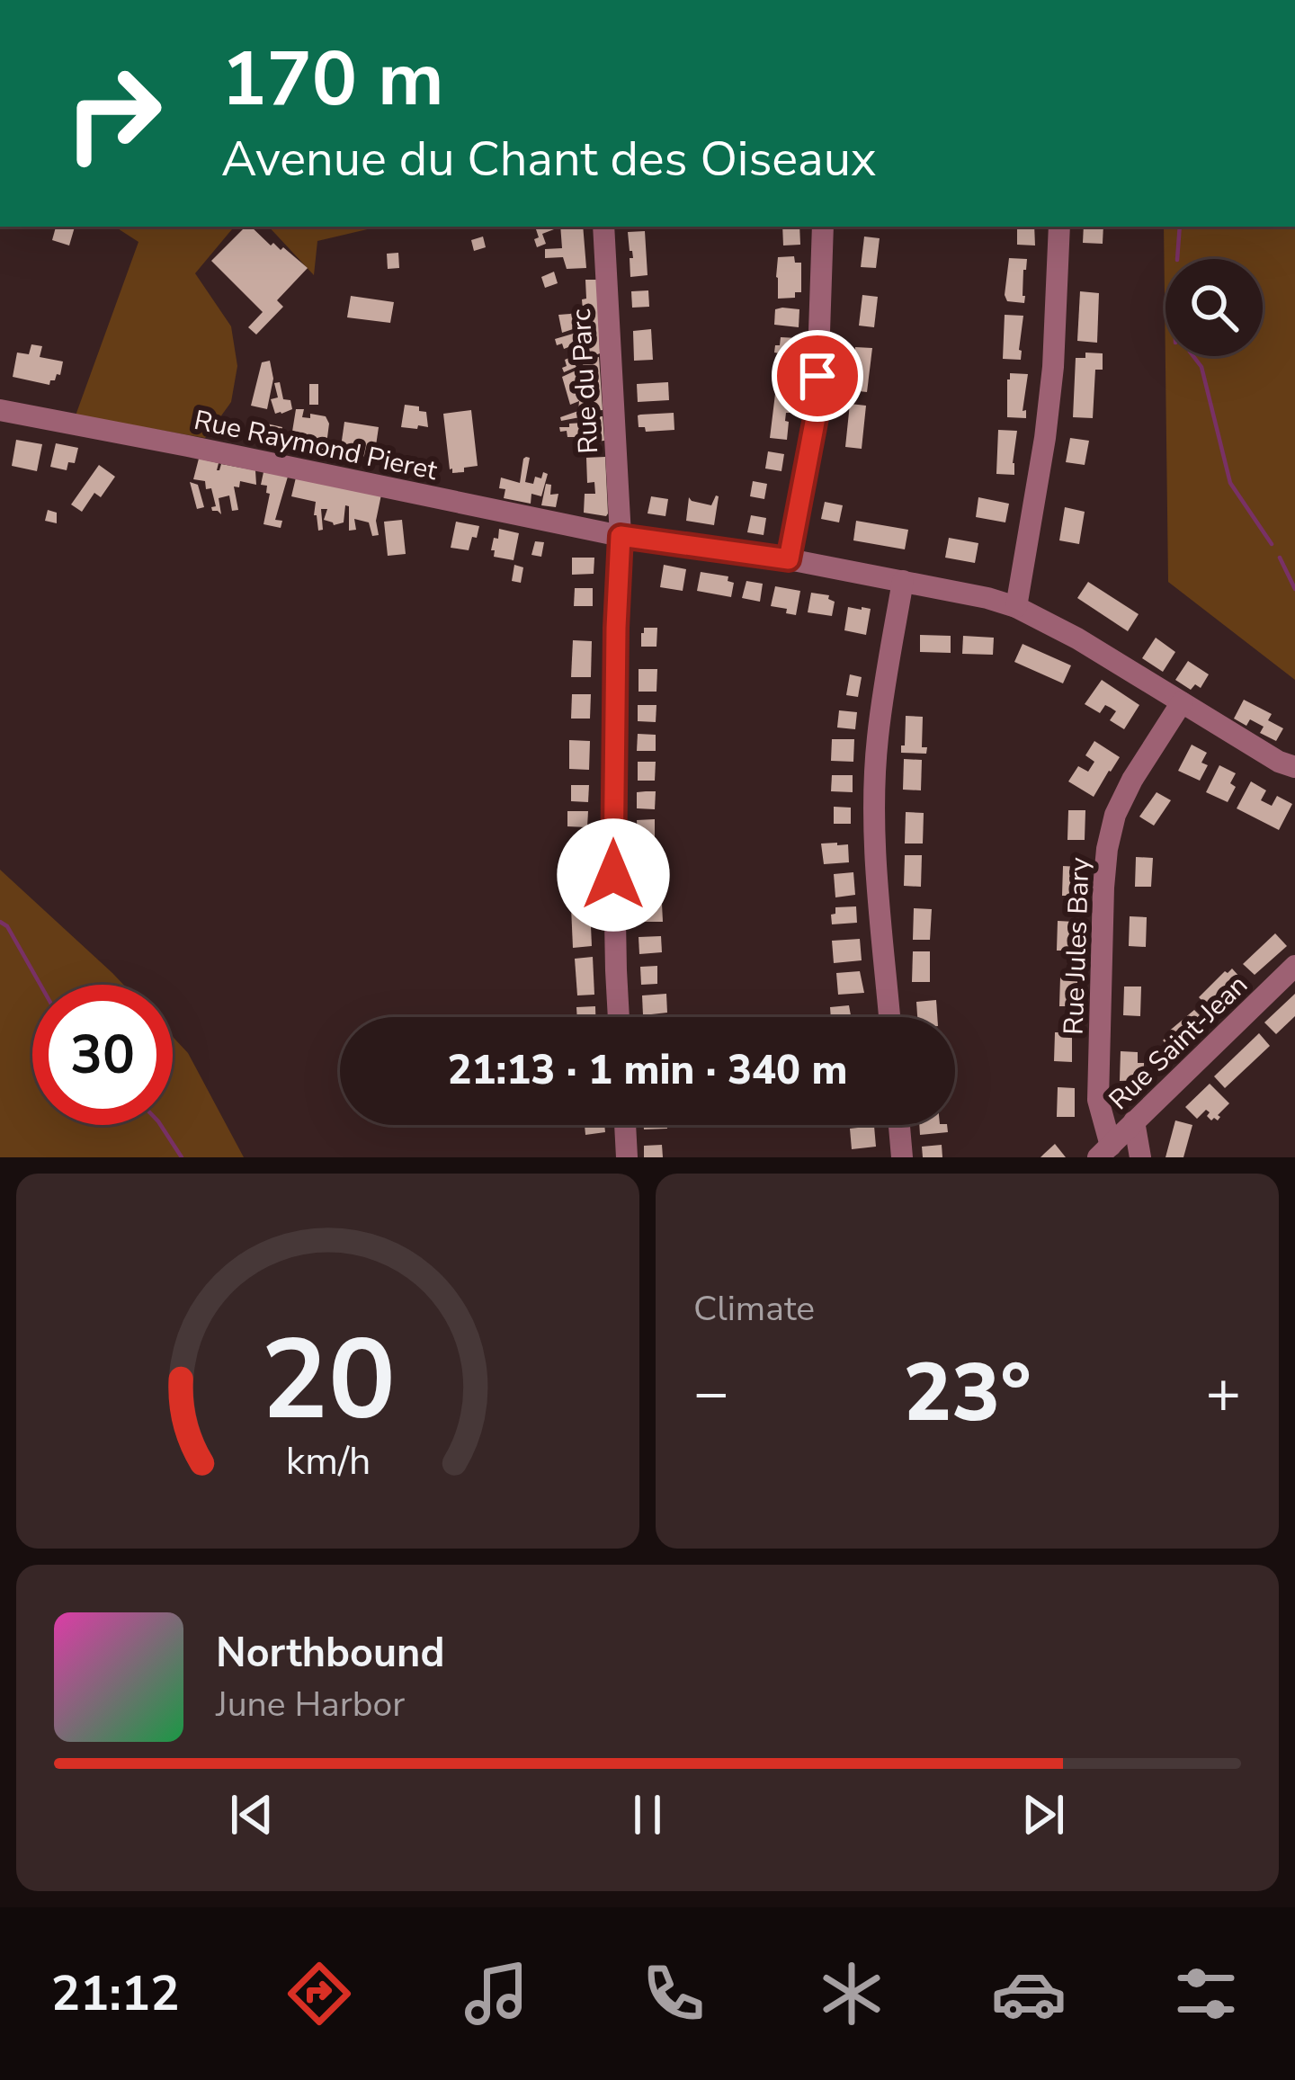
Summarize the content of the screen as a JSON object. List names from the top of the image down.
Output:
{
  "streets": {
    "street": [
      "Rue du Parc",
      "Rue Raymond Pieret",
      "Rue Jules Bary",
      "Rue Saint-Jean"
    ]
  },
  "crossings": [
    ["Rue du Parc", "Rue Raymond Pieret"],
    ["Rue Raymond Pieret", "Rue Jules Bary"],
    ["Rue Jules Bary", "Rue Saint-Jean"]
  ],
  "page": {
    "turn": ["170 m", "Avenue du Chant des Oiseaux"],
    "limit": "30",
    "trip": "21:13 · 1 min · 340 m",
    "tile": "Climate",
    "heat": ["−", "23°", "+"],
    "song": ["Northbound", "June Harbor"],
    "tabs": "21:12",
    "gauge": ["20", "km/h"]
  }
}
